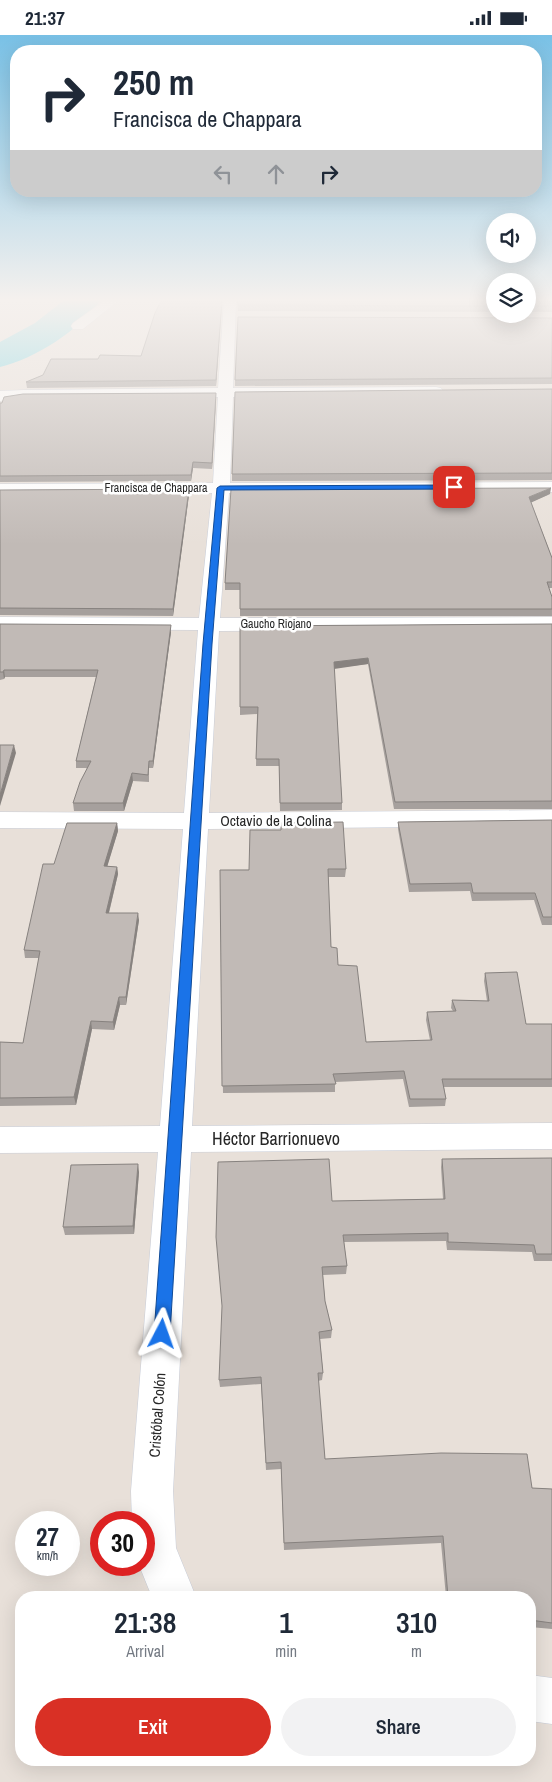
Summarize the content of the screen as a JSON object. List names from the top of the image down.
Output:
{
  "streets": {
    "street": [
      "Francisca de Chappara",
      "Gaucho Riojano",
      "Octavio de la Colina",
      "Héctor Barrionuevo",
      "Cristóbal Colón"
    ]
  },
  "crossings": [
    ["Francisca de Chappara", "Cristóbal Colón"],
    ["Gaucho Riojano", "Cristóbal Colón"],
    ["Octavio de la Colina", "Cristóbal Colón"],
    ["Héctor Barrionuevo", "Cristóbal Colón"]
  ],
  "page": {
    "status": "21:37",
    "turn": ["250 m", "Francisca de Chappara"],
    "speed": "27 km/h",
    "limit": "30",
    "eta": [
      "21:38",
      "Arrival",
      "1",
      "min",
      "310",
      "m"
    ],
    "buttons": ["Exit", "Share"]
  }
}
